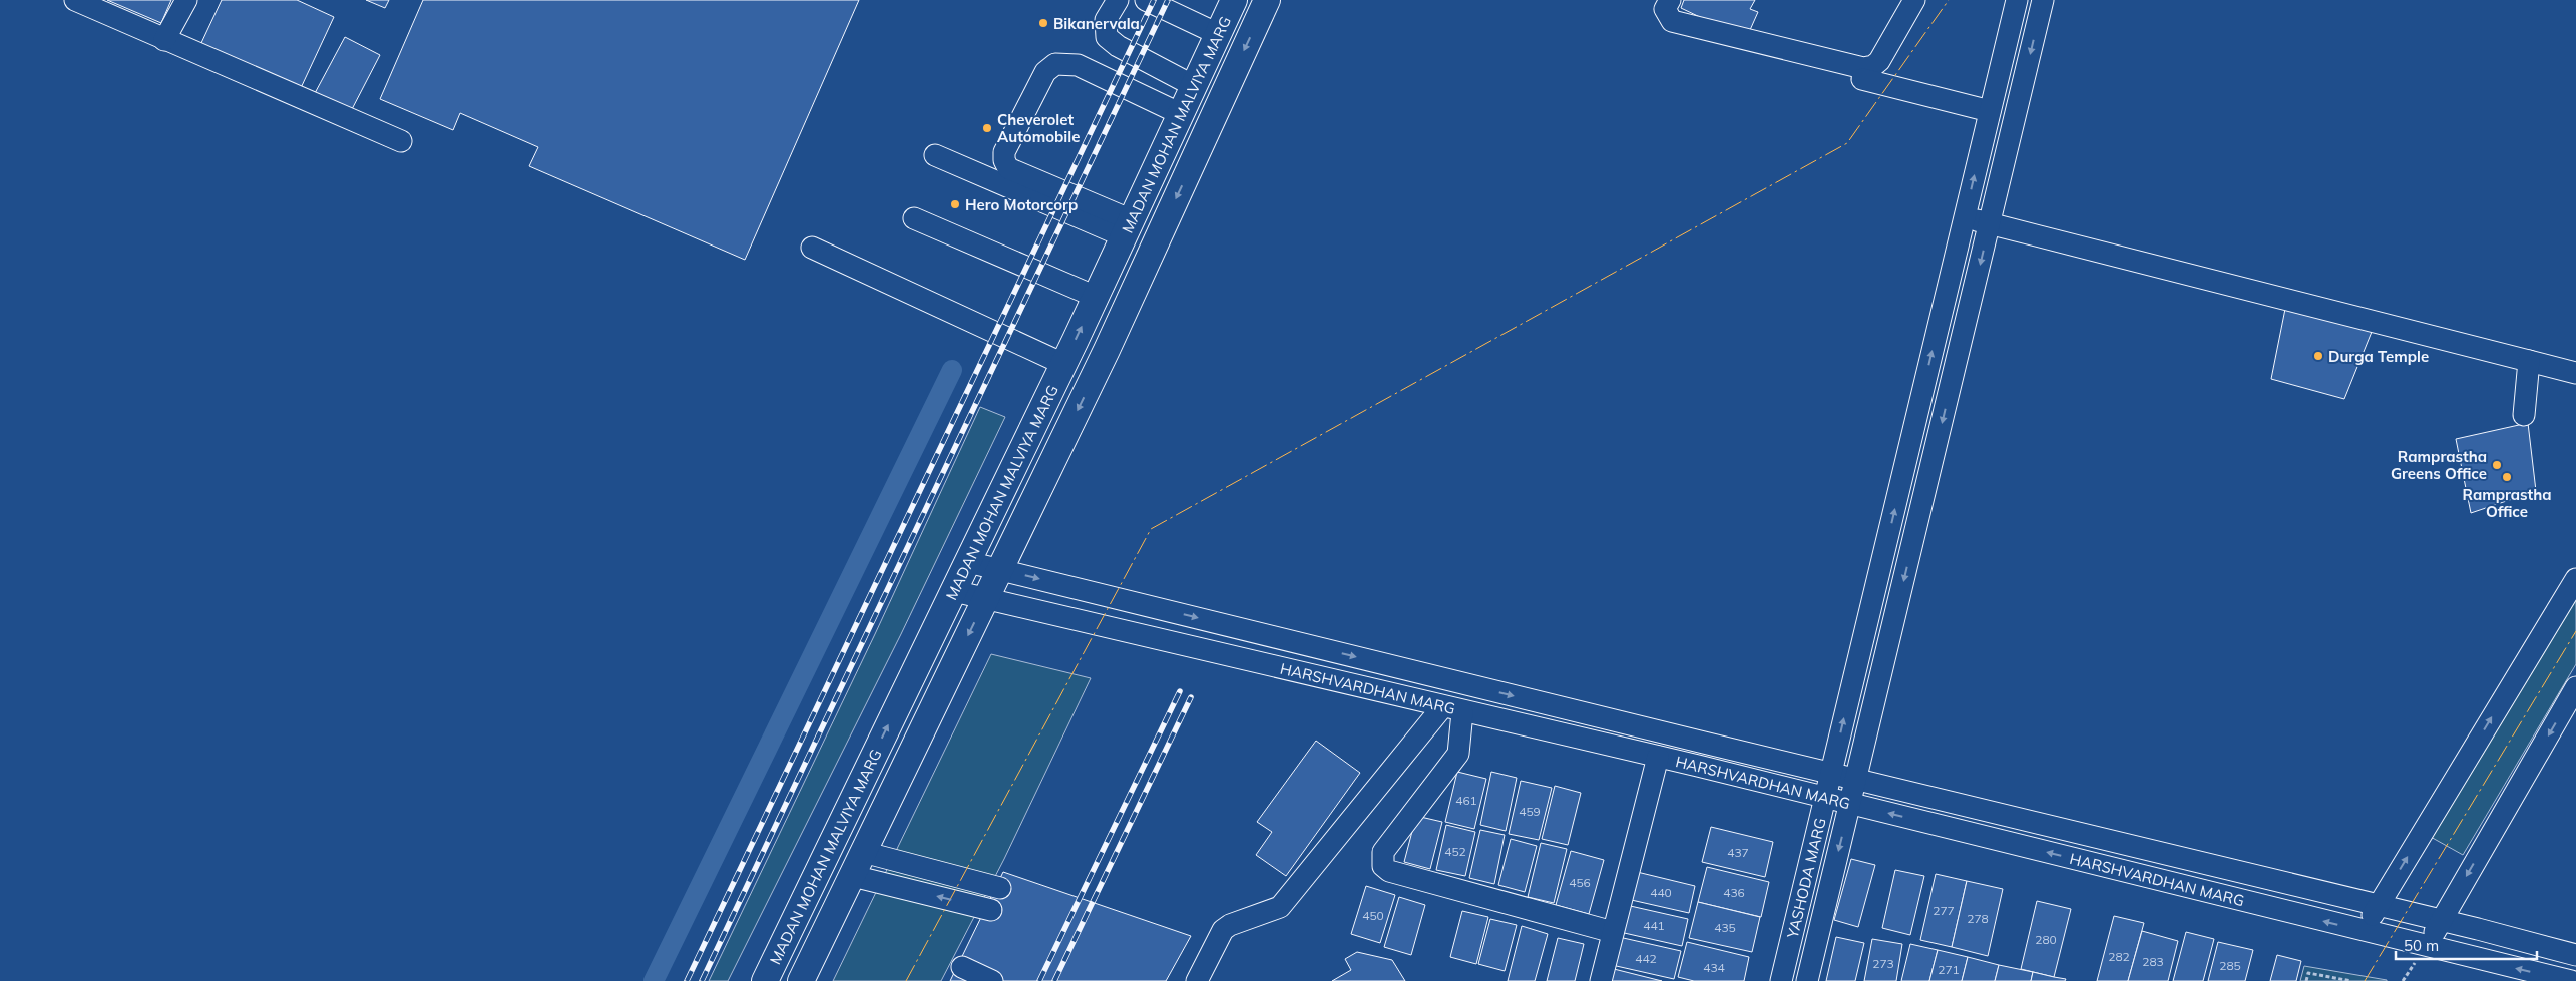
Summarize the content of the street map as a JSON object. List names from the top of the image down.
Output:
{
  "streets": {
    "main road": ["MADAN MOHAN MALVIYA MARG"],
    "street": ["HARSHVARDHAN MARG", "YASHODA MARG"]
  },
  "crossings": [
    ["MADAN MOHAN MALVIYA MARG", "HARSHVARDHAN MARG"],
    ["HARSHVARDHAN MARG", "YASHODA MARG"]
  ],
  "places": [
    "Bikanervala",
    "Cheverolet Automobile",
    "Hero Motorcorp",
    "Durga Temple",
    "Ramprastha Greens Office",
    "Ramprastha Office"
  ],
  "house_numbers": [
    "461",
    "459",
    "452",
    "437",
    "456",
    "440",
    "436",
    "277",
    "450",
    "278",
    "441",
    "435",
    "280",
    "282",
    "442",
    "283",
    "273",
    "285",
    "434",
    "271"
  ],
  "scale_bar": "50 m"
}
